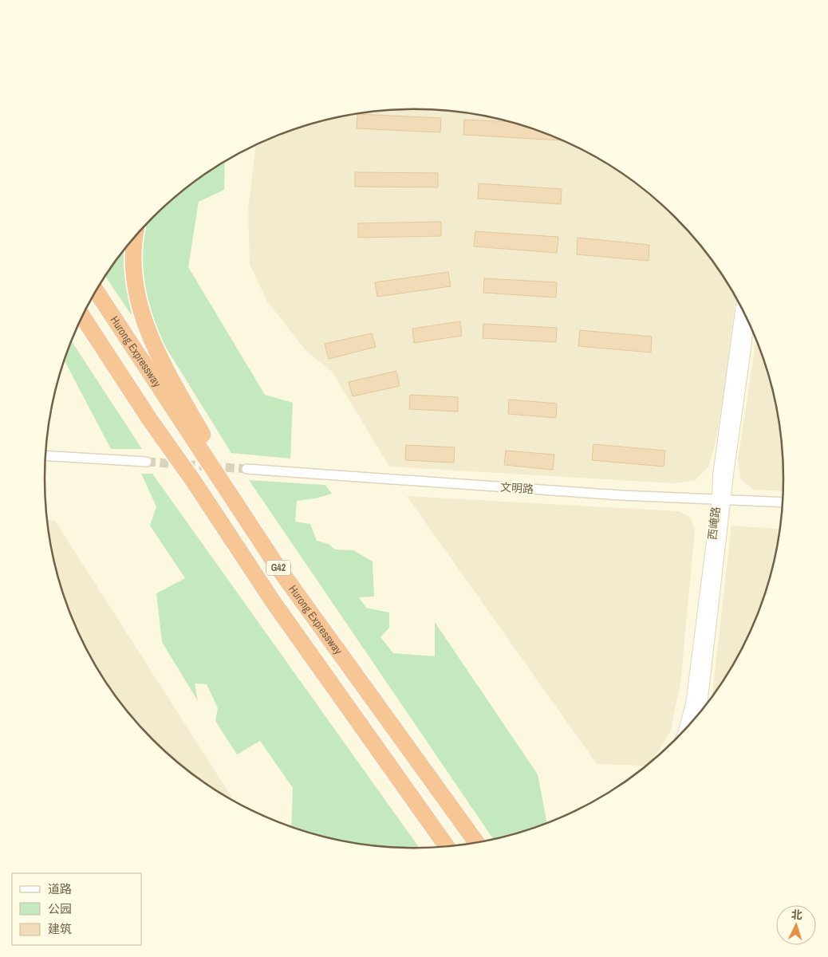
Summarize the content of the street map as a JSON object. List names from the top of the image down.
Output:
{
  "streets": {
    "highway": ["Hurong Expressway", "G42"],
    "street": ["文明路", "西崦路"]
  },
  "crossings": [
    ["文明路", "西崦路"]
  ],
  "legend": ["道路", "公园", "建筑"],
  "north": "top"
}
